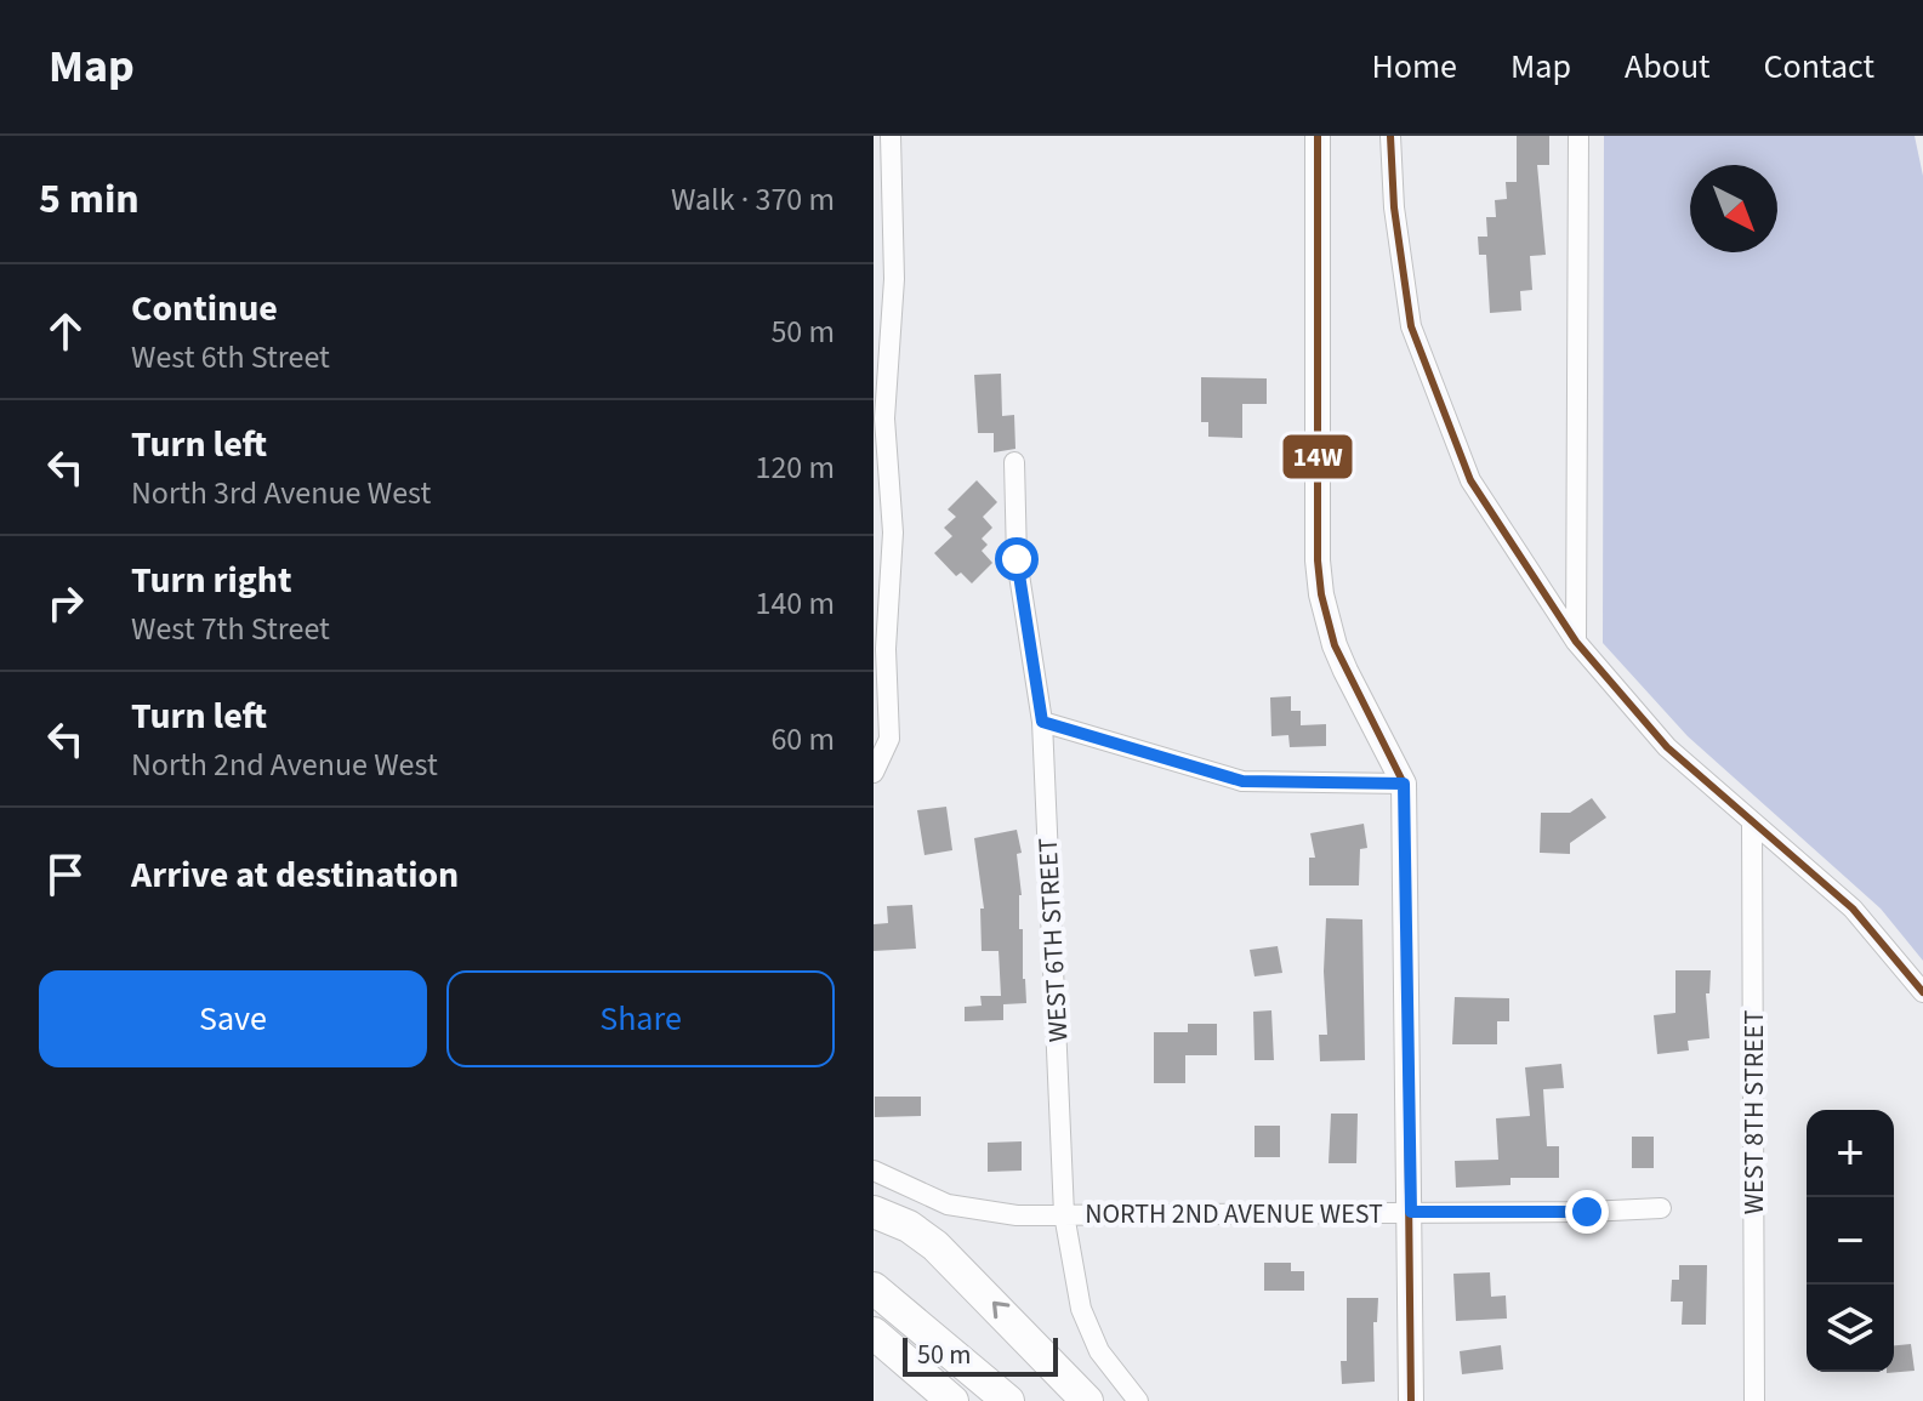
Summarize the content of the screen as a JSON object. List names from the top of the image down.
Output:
{
  "streets": {
    "street": ["WEST 6TH STREET", "WEST 8TH STREET", "NORTH 2ND AVENUE WEST"]
  },
  "crossings": [
    ["WEST 6TH STREET", "NORTH 2ND AVENUE WEST"]
  ],
  "lines": ["transit line 14W"],
  "scale_bar": "50 m",
  "north": "bottom right",
  "page": {
    "header": "Map",
    "nav": [
      "Home",
      "Map",
      "About",
      "Contact"
    ],
    "heading": ["5 min", "Walk · 370 m"],
    "list": [
      ["Continue", "West 6th Street", "50 m"],
      ["Turn left", "North 3rd Avenue West", "120 m"],
      ["Turn right", "West 7th Street", "140 m"],
      ["Turn left", "North 2nd Avenue West", "60 m"],
      "Arrive at destination"
    ],
    "buttons": ["Save", "Share"],
    "map_buttons": ["+", "−"],
    "scale": "50 m"
  }
}
